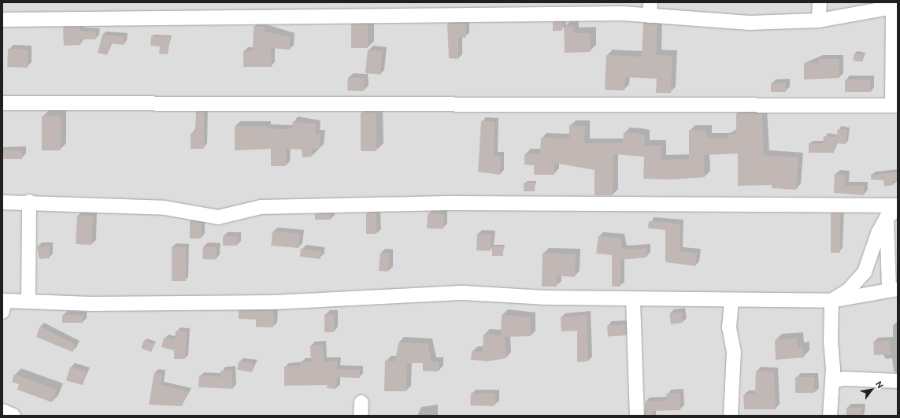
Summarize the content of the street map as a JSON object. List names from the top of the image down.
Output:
{
  "north": "top right"
}
